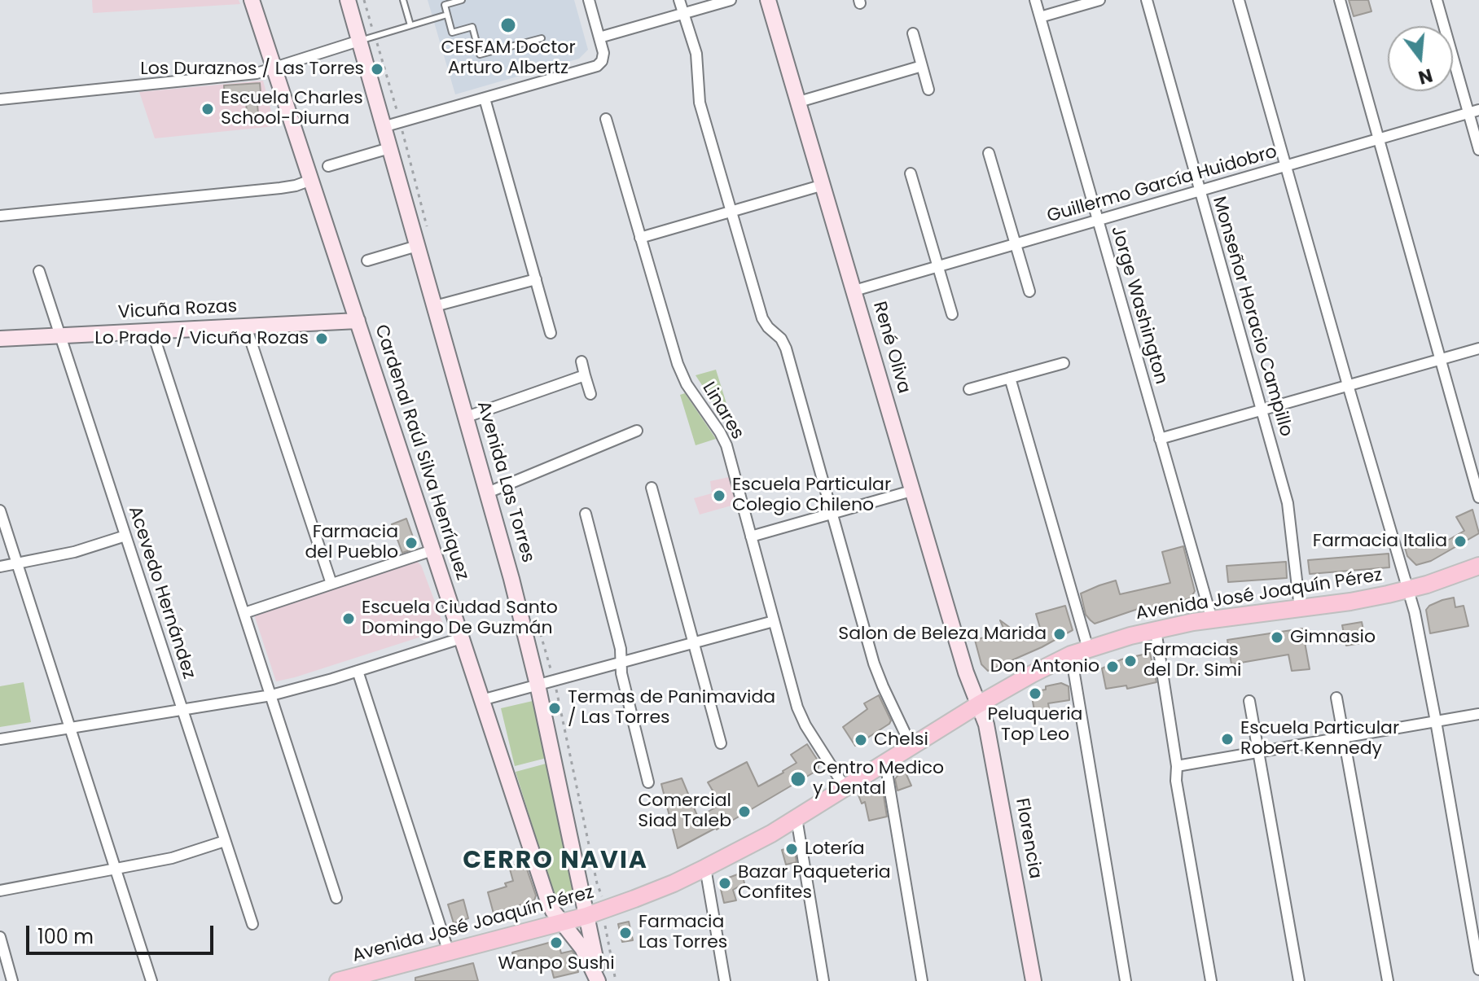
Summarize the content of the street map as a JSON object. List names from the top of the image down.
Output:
{
  "streets": {
    "main road": [
      "Vicuña Rozas",
      "René Oliva",
      "Cardenal Raúl Silva Henríquez",
      "Avenida Las Torres",
      "Avenida José Joaquín Pérez",
      "Florencia"
    ],
    "street": [
      "Guillermo García Huidobro",
      "Jorge Washington",
      "Monseñor Horacio Campillo",
      "Linares",
      "Acevedo Hernández"
    ]
  },
  "crossings": [
    ["Guillermo García Huidobro", "Jorge Washington"],
    ["Guillermo García Huidobro", "Monseñor Horacio Campillo"],
    ["Guillermo García Huidobro", "René Oliva"],
    ["Jorge Washington", "Avenida José Joaquín Pérez"],
    ["Vicuña Rozas", "Cardenal Raúl Silva Henríquez"],
    ["Vicuña Rozas", "Acevedo Hernández"],
    ["Monseñor Horacio Campillo", "Avenida José Joaquín Pérez"],
    ["René Oliva", "Avenida José Joaquín Pérez"],
    ["René Oliva", "Florencia"],
    ["Linares", "Avenida José Joaquín Pérez"],
    ["Cardenal Raúl Silva Henríquez", "Avenida Las Torres"],
    ["Cardenal Raúl Silva Henríquez", "Avenida José Joaquín Pérez"],
    ["Avenida Las Torres", "Avenida José Joaquín Pérez"],
    ["Avenida José Joaquín Pérez", "Florencia"]
  ],
  "districts": ["CERRO NAVIA"],
  "places": [
    "CESFAM Doctor Arturo Albertz",
    "Los Duraznos / Las Torres",
    "Escuela Charles School-Diurna",
    "Lo Prado / Vicuña Rozas",
    "Escuela Particular Colegio Chileno",
    "Farmacia Italia",
    "Farmacia del Pueblo",
    "Escuela Ciudad Santo Domingo De Guzmán",
    "Salon de Beleza Marida",
    "Gimnasio",
    "Farmacias del Dr. Simi",
    "Don Antonio",
    "Peluqueria Top Leo",
    "Termas de Panimavida / Las Torres",
    "Escuela Particular Robert Kennedy",
    "Chelsi",
    "Centro Medico y Dental",
    "Comercial Siad Taleb",
    "Lotería",
    "Bazar Paqueteria Confites",
    "Farmacia Las Torres",
    "Wanpo Sushi"
  ],
  "scale_bar": "100 m",
  "north": "bottom"
}
